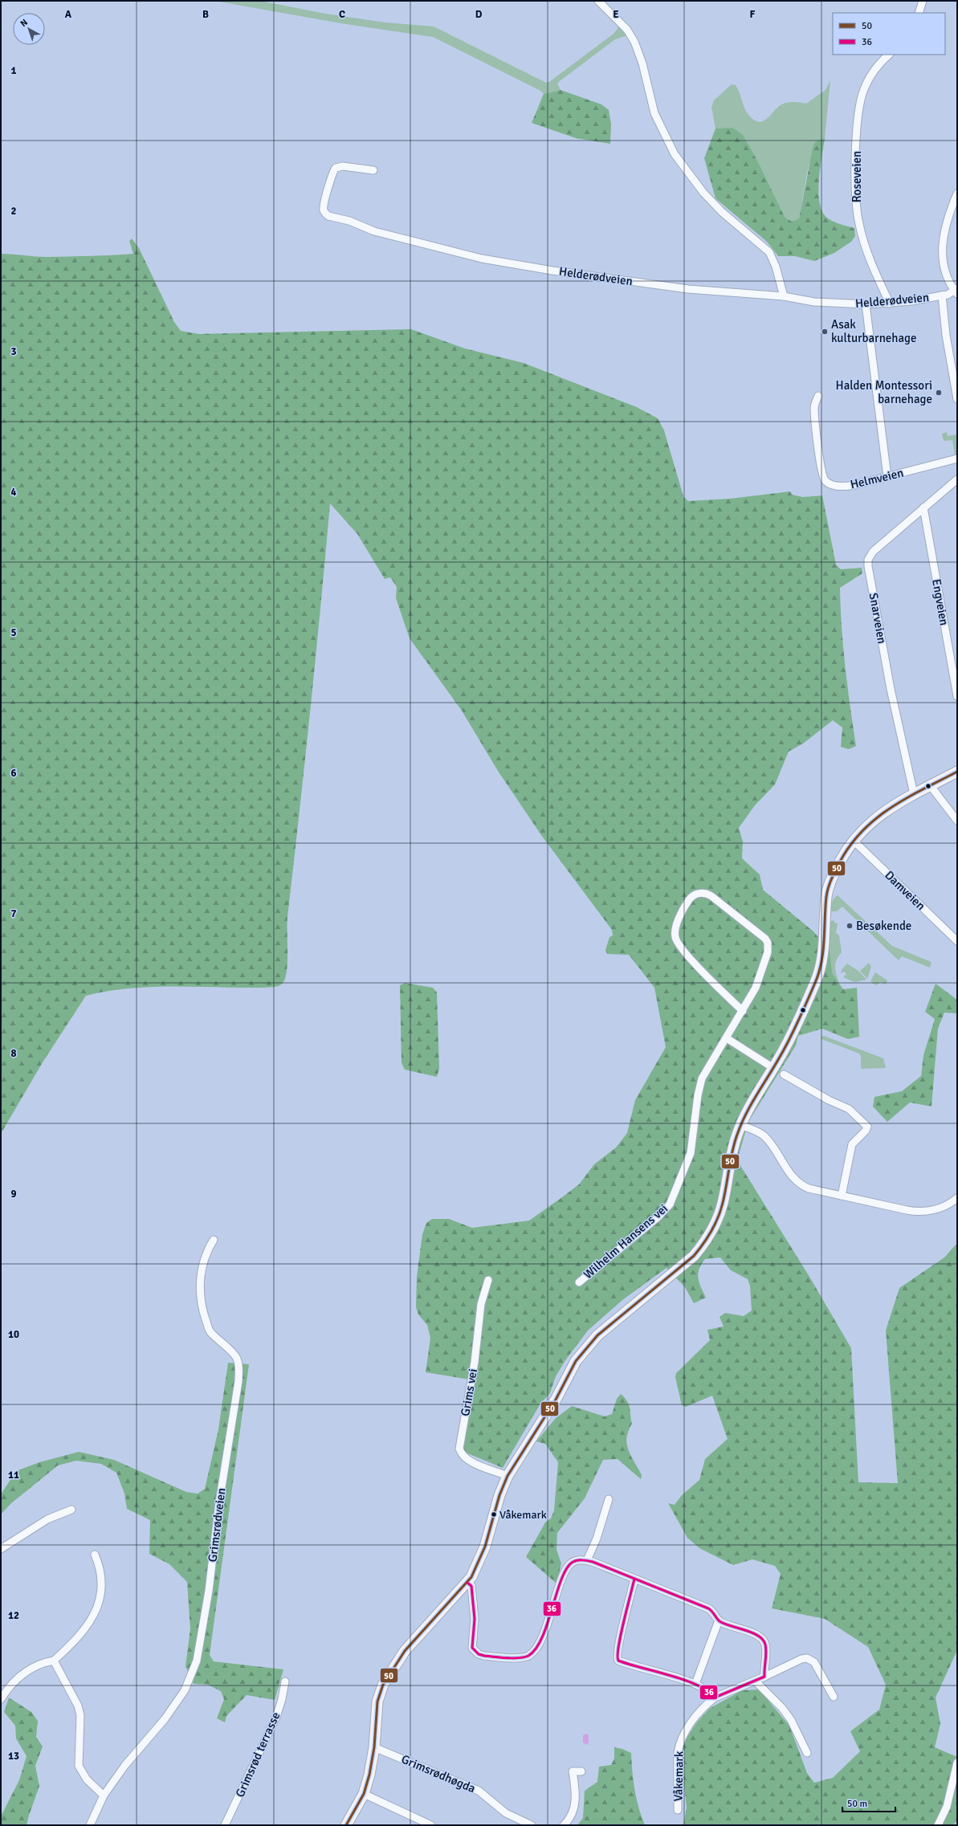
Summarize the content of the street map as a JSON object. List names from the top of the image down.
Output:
{
  "streets": {
    "street": [
      "Roseveien",
      "Helderødveien",
      "Helmveien",
      "Engveien",
      "Snarveien",
      "Damveien",
      "Wilhelm Hansens vei",
      "Grims vei",
      "Grimsrødveien",
      "Grimsrød terrasse",
      "Grimsrødhøgda",
      "Våkemark"
    ]
  },
  "crossings": [
    ["Roseveien", "Helderødveien"],
    ["Engveien", "Snarveien"]
  ],
  "places": [
    "Asak kulturbarnehage",
    "Halden Montessori barnehage",
    "Besøkende",
    "Våkemark"
  ],
  "lines": ["transit line 50", "transit line 36"],
  "legend": ["50", "36"],
  "scale_bar": "50 m",
  "north": "top left",
  "grid": {
    "columns": [
      "A",
      "B",
      "C",
      "D",
      "E",
      "F"
    ],
    "rows": [
      "1",
      "2",
      "3",
      "4",
      "5",
      "6",
      "7",
      "8",
      "9",
      "10",
      "11",
      "12",
      "13"
    ]
  }
}
